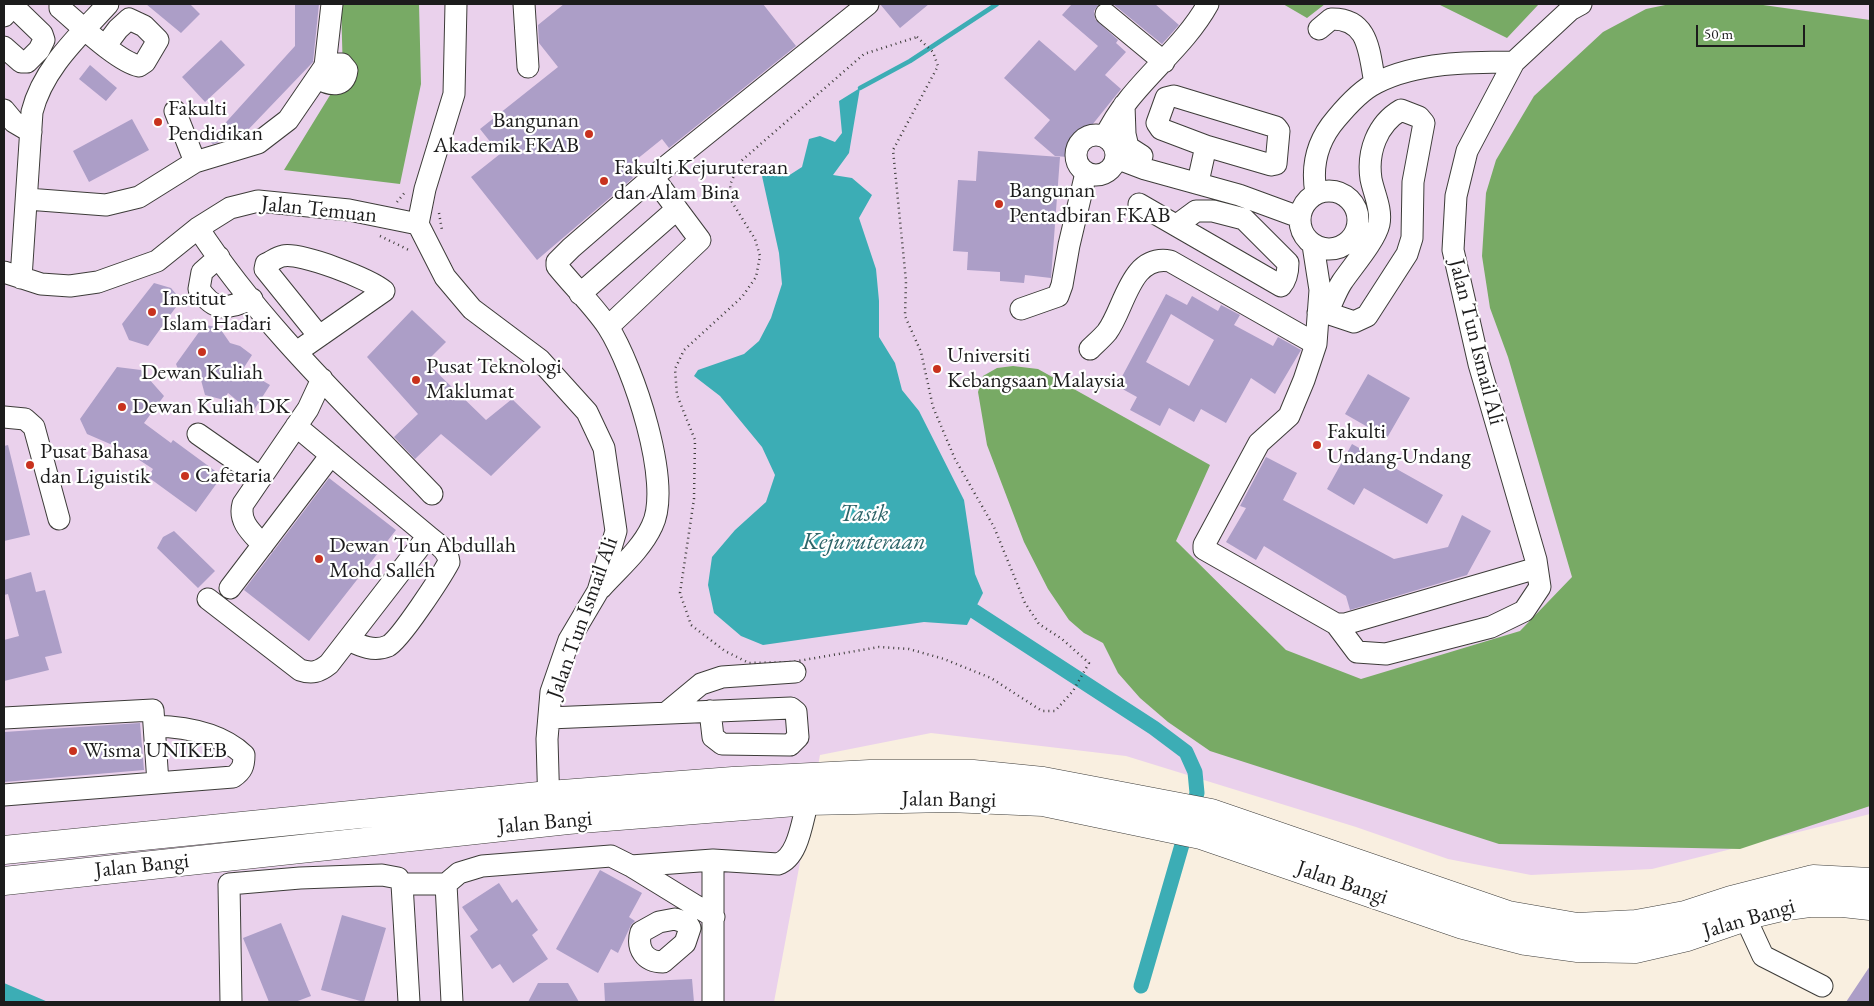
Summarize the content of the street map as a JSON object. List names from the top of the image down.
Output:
{
  "streets": {
    "main road": ["Jalan Bangi"],
    "street": ["Jalan Temuan", "Jalan Tun Ismail Ali"]
  },
  "crossings": [
    ["Jalan Temuan", "Jalan Tun Ismail Ali"],
    ["Jalan Tun Ismail Ali", "Jalan Bangi"]
  ],
  "water": ["Tasik Kejuruteraan"],
  "places": [
    "Fakulti Pendidikan",
    "Bangunan Akademik FKAB",
    "Fakulti Kejuruteraan dan Alam Bina",
    "Bangunan Pentadbiran FKAB",
    "Institut Islam Hadari",
    "Dewan Kuliah",
    "Universiti Kebangsaan Malaysia",
    "Pusat Teknologi Maklumat",
    "Dewan Kuliah DK",
    "Fakulti Undang-Undang",
    "Pusat Bahasa dan Liguistik",
    "Cafetaria",
    "Dewan Tun Abdullah Mohd Salleh",
    "Wisma UNIKEB"
  ],
  "scale_bar": "50 m"
}
